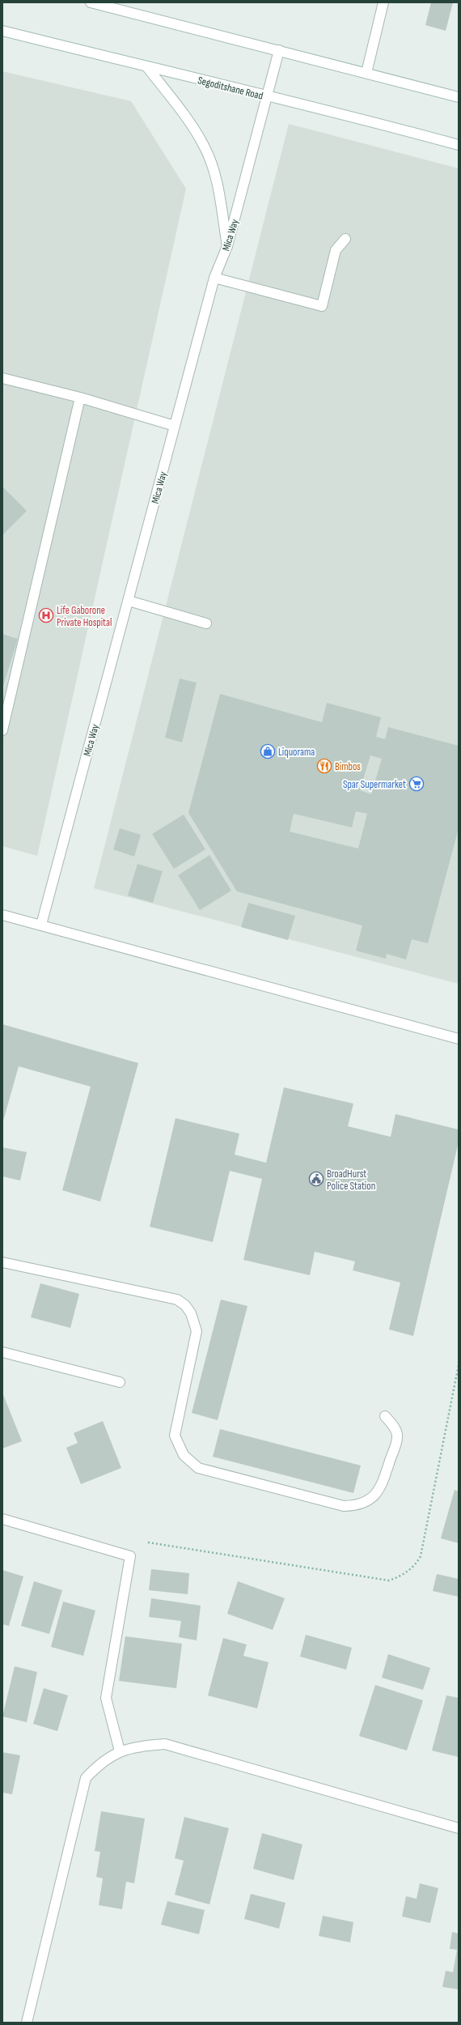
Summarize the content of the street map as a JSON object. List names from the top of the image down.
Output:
{
  "streets": {
    "street": ["Segoditshane Road", "Mica Way"]
  },
  "crossings": [
    ["Segoditshane Road", "Mica Way"]
  ],
  "places": {
    "hospital": ["Life Gaborone Private Hospital"],
    "shop": ["Liquorama"],
    "restaurant": ["Bimbos"],
    "supermarket": ["Spar Supermarket"],
    "public building": ["BroadHurst Police Station"]
  }
}
